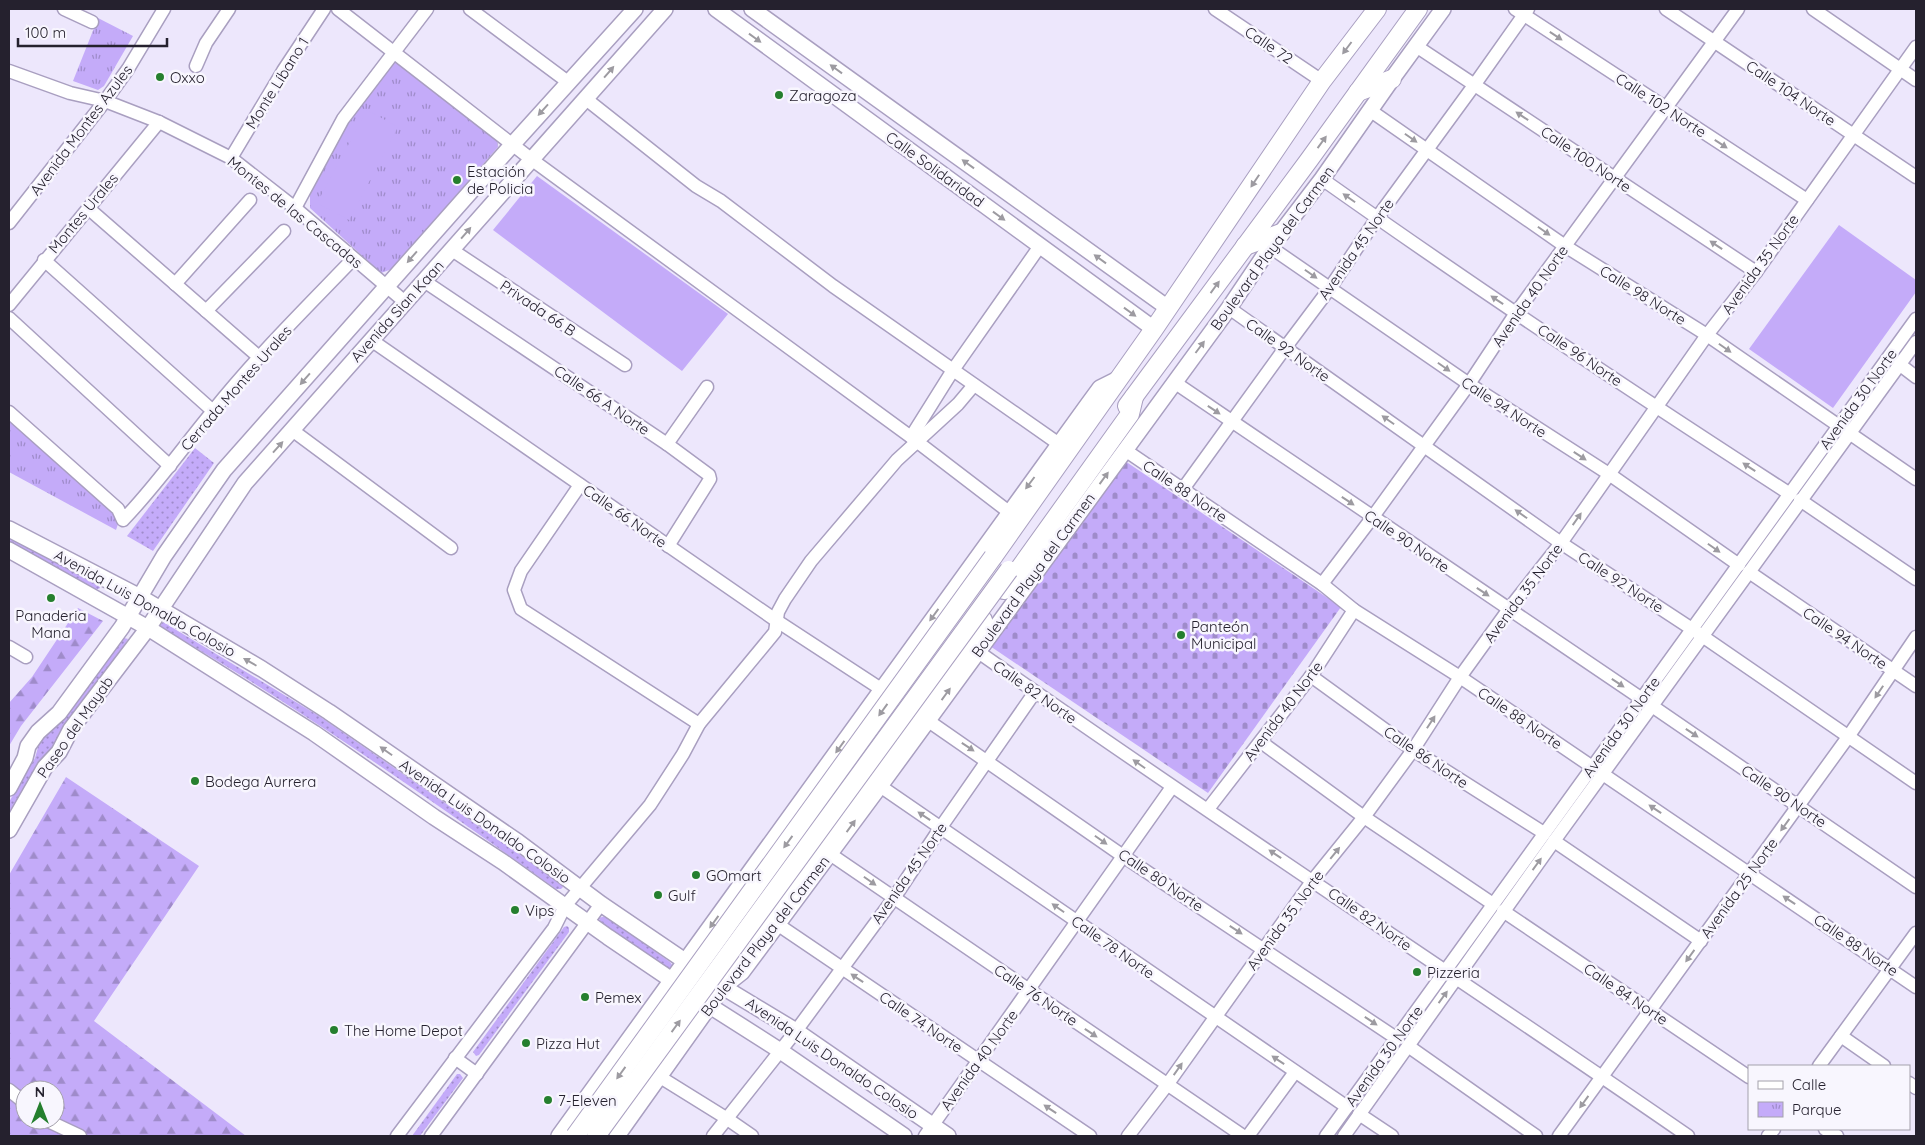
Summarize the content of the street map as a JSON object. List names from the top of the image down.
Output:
{
  "streets": {
    "main road": [
      "Calle Solidaridad",
      "Boulevard Playa del Carmen",
      "Avenida Sian Kaan",
      "Avenida Luis Donaldo Colosio",
      "Paseo del Mayab"
    ],
    "street": [
      "Calle 72",
      "Monte Líbano 1",
      "Calle 104 Norte",
      "Calle 102 Norte",
      "Avenida Montes Azules",
      "Calle 100 Norte",
      "Montes de las Cascadas",
      "Montes Urales",
      "Avenida 45 Norte",
      "Avenida 35 Norte",
      "Calle 98 Norte",
      "Avenida 40 Norte",
      "Privada 66 B",
      "Calle 92 Norte",
      "Calle 96 Norte",
      "Cerrada Montes Urales",
      "Avenida 30 Norte",
      "Calle 66 A Norte",
      "Calle 94 Norte",
      "Calle 88 Norte",
      "Calle 66 Norte",
      "Calle 90 Norte",
      "Calle 82 Norte",
      "Calle 86 Norte",
      "Calle 80 Norte",
      "Avenida 25 Norte",
      "Calle 78 Norte",
      "Calle 84 Norte",
      "Calle 76 Norte",
      "Calle 74 Norte"
    ]
  },
  "crossings": [
    ["Monte Líbano 1", "Montes de las Cascadas"],
    ["Calle 104 Norte", "Avenida 35 Norte"],
    ["Calle 104 Norte", "Avenida 40 Norte"],
    ["Calle 102 Norte", "Avenida 45 Norte"],
    ["Calle 102 Norte", "Avenida 35 Norte"],
    ["Calle 102 Norte", "Avenida 40 Norte"],
    ["Avenida Montes Azules", "Montes de las Cascadas"],
    ["Calle 100 Norte", "Boulevard Playa del Carmen"],
    ["Calle 100 Norte", "Avenida 45 Norte"],
    ["Calle 100 Norte", "Avenida 35 Norte"],
    ["Calle 100 Norte", "Avenida 40 Norte"],
    ["Montes de las Cascadas", "Montes Urales"],
    ["Montes de las Cascadas", "Avenida Sian Kaan"],
    ["Montes de las Cascadas", "Cerrada Montes Urales"],
    ["Boulevard Playa del Carmen", "Calle 98 Norte"],
    ["Boulevard Playa del Carmen", "Calle 92 Norte"],
    ["Boulevard Playa del Carmen", "Calle 96 Norte"],
    ["Boulevard Playa del Carmen", "Calle 94 Norte"],
    ["Boulevard Playa del Carmen", "Calle 88 Norte"],
    ["Boulevard Playa del Carmen", "Calle 90 Norte"],
    ["Boulevard Playa del Carmen", "Avenida Luis Donaldo Colosio"],
    ["Boulevard Playa del Carmen", "Calle 82 Norte"],
    ["Boulevard Playa del Carmen", "Calle 80 Norte"],
    ["Boulevard Playa del Carmen", "Calle 78 Norte"],
    ["Boulevard Playa del Carmen", "Calle 76 Norte"],
    ["Boulevard Playa del Carmen", "Calle 74 Norte"],
    ["Avenida 45 Norte", "Calle 98 Norte"],
    ["Avenida 45 Norte", "Calle 92 Norte"],
    ["Avenida 45 Norte", "Calle 96 Norte"],
    ["Avenida 45 Norte", "Calle 94 Norte"],
    ["Avenida 45 Norte", "Calle 88 Norte"],
    ["Avenida 45 Norte", "Calle 90 Norte"],
    ["Avenida 45 Norte", "Avenida Luis Donaldo Colosio"],
    ["Avenida 45 Norte", "Calle 82 Norte"],
    ["Avenida 45 Norte", "Calle 80 Norte"],
    ["Avenida 45 Norte", "Calle 78 Norte"],
    ["Avenida 45 Norte", "Calle 76 Norte"],
    ["Avenida 45 Norte", "Calle 74 Norte"],
    ["Avenida 35 Norte", "Calle 98 Norte"],
    ["Avenida 35 Norte", "Calle 92 Norte"],
    ["Avenida 35 Norte", "Calle 96 Norte"],
    ["Avenida 35 Norte", "Calle 94 Norte"],
    ["Avenida 35 Norte", "Calle 88 Norte"],
    ["Avenida 35 Norte", "Calle 90 Norte"],
    ["Avenida 35 Norte", "Calle 82 Norte"],
    ["Avenida 35 Norte", "Calle 86 Norte"],
    ["Avenida 35 Norte", "Calle 80 Norte"],
    ["Avenida 35 Norte", "Calle 78 Norte"],
    ["Avenida 35 Norte", "Calle 84 Norte"],
    ["Avenida 35 Norte", "Calle 76 Norte"],
    ["Calle 98 Norte", "Avenida 40 Norte"],
    ["Calle 98 Norte", "Avenida 30 Norte"],
    ["Avenida 40 Norte", "Calle 92 Norte"],
    ["Avenida 40 Norte", "Calle 96 Norte"],
    ["Avenida 40 Norte", "Calle 94 Norte"],
    ["Avenida 40 Norte", "Calle 88 Norte"],
    ["Avenida 40 Norte", "Calle 90 Norte"],
    ["Avenida 40 Norte", "Avenida Luis Donaldo Colosio"],
    ["Avenida 40 Norte", "Calle 82 Norte"],
    ["Avenida 40 Norte", "Calle 86 Norte"],
    ["Avenida 40 Norte", "Calle 80 Norte"],
    ["Avenida 40 Norte", "Calle 78 Norte"],
    ["Avenida 40 Norte", "Calle 84 Norte"],
    ["Avenida 40 Norte", "Calle 76 Norte"],
    ["Avenida 40 Norte", "Calle 74 Norte"],
    ["Privada 66 B", "Avenida Sian Kaan"],
    ["Avenida Sian Kaan", "Calle 66 A Norte"],
    ["Avenida Sian Kaan", "Calle 66 Norte"],
    ["Avenida Sian Kaan", "Avenida Luis Donaldo Colosio"],
    ["Avenida Sian Kaan", "Paseo del Mayab"],
    ["Calle 92 Norte", "Avenida 30 Norte"],
    ["Calle 92 Norte", "Avenida 25 Norte"],
    ["Calle 96 Norte", "Avenida 30 Norte"],
    ["Avenida 30 Norte", "Calle 94 Norte"],
    ["Avenida 30 Norte", "Calle 88 Norte"],
    ["Avenida 30 Norte", "Calle 90 Norte"],
    ["Avenida 30 Norte", "Calle 82 Norte"],
    ["Avenida 30 Norte", "Calle 86 Norte"],
    ["Avenida 30 Norte", "Calle 80 Norte"],
    ["Avenida 30 Norte", "Calle 78 Norte"],
    ["Avenida 30 Norte", "Calle 84 Norte"],
    ["Calle 66 A Norte", "Calle 66 Norte"],
    ["Calle 94 Norte", "Avenida 25 Norte"],
    ["Calle 88 Norte", "Avenida 25 Norte"],
    ["Calle 90 Norte", "Avenida 25 Norte"],
    ["Avenida Luis Donaldo Colosio", "Paseo del Mayab"],
    ["Calle 82 Norte", "Avenida 25 Norte"],
    ["Calle 86 Norte", "Avenida 25 Norte"],
    ["Avenida 25 Norte", "Calle 84 Norte"]
  ],
  "one_way": [
    "Calle 102 Norte",
    "Calle 100 Norte",
    "Calle 98 Norte",
    "Calle 92 Norte",
    "Calle 96 Norte",
    "Calle 94 Norte",
    "Calle 88 Norte",
    "Calle 90 Norte",
    "Calle 80 Norte",
    "Avenida 25 Norte",
    "Calle 78 Norte",
    "Calle 76 Norte",
    "Calle 74 Norte"
  ],
  "places": [
    "Oxxo",
    "Zaragoza",
    "Estación de Policia",
    "Panaderia Mana",
    "Panteón Municipal",
    "Bodega Aurrera",
    "GOmart",
    "Gulf",
    "Vips",
    "Pizzeria",
    "Pemex",
    "The Home Depot",
    "Pizza Hut",
    "7-Eleven"
  ],
  "legend": ["Calle", "Parque"],
  "scale_bar": "100 m",
  "north": "top"
}
